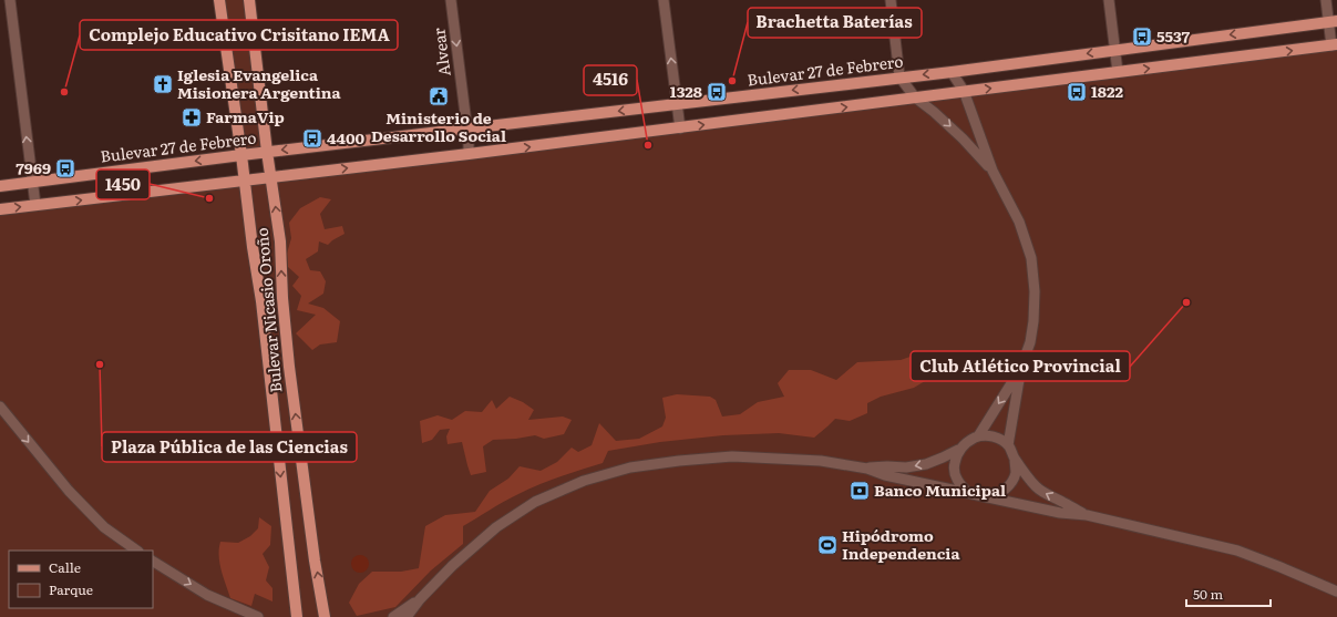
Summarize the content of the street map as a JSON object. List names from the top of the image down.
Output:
{
  "streets": {
    "main road": ["Bulevar 27 de Febrero", "Bulevar Nicasio Oroño"],
    "street": ["Alvear"]
  },
  "crossings": [
    ["Alvear", "Bulevar 27 de Febrero"],
    ["Bulevar 27 de Febrero", "Bulevar Nicasio Oroño"]
  ],
  "one_way": ["Alvear"],
  "places": {
    "bus stop": [
      "5537",
      "1328",
      "1822",
      "4400",
      "7969"
    ],
    "other": [
      "Brachetta Baterías",
      "Complejo Educativo Crisitano IEMA",
      "4516",
      "1450",
      "Club Atlético Provincial",
      "Plaza Pública de las Ciencias"
    ],
    "church": ["Iglesia Evangelica Misionera Argentina"],
    "public building": ["Ministerio de Desarrollo Social"],
    "pharmacy": ["FarmaVip"],
    "bank": ["Banco Municipal"],
    "sports": ["Hipódromo Independencia"]
  },
  "legend": ["Calle", "Parque"],
  "scale_bar": "50 m"
}
